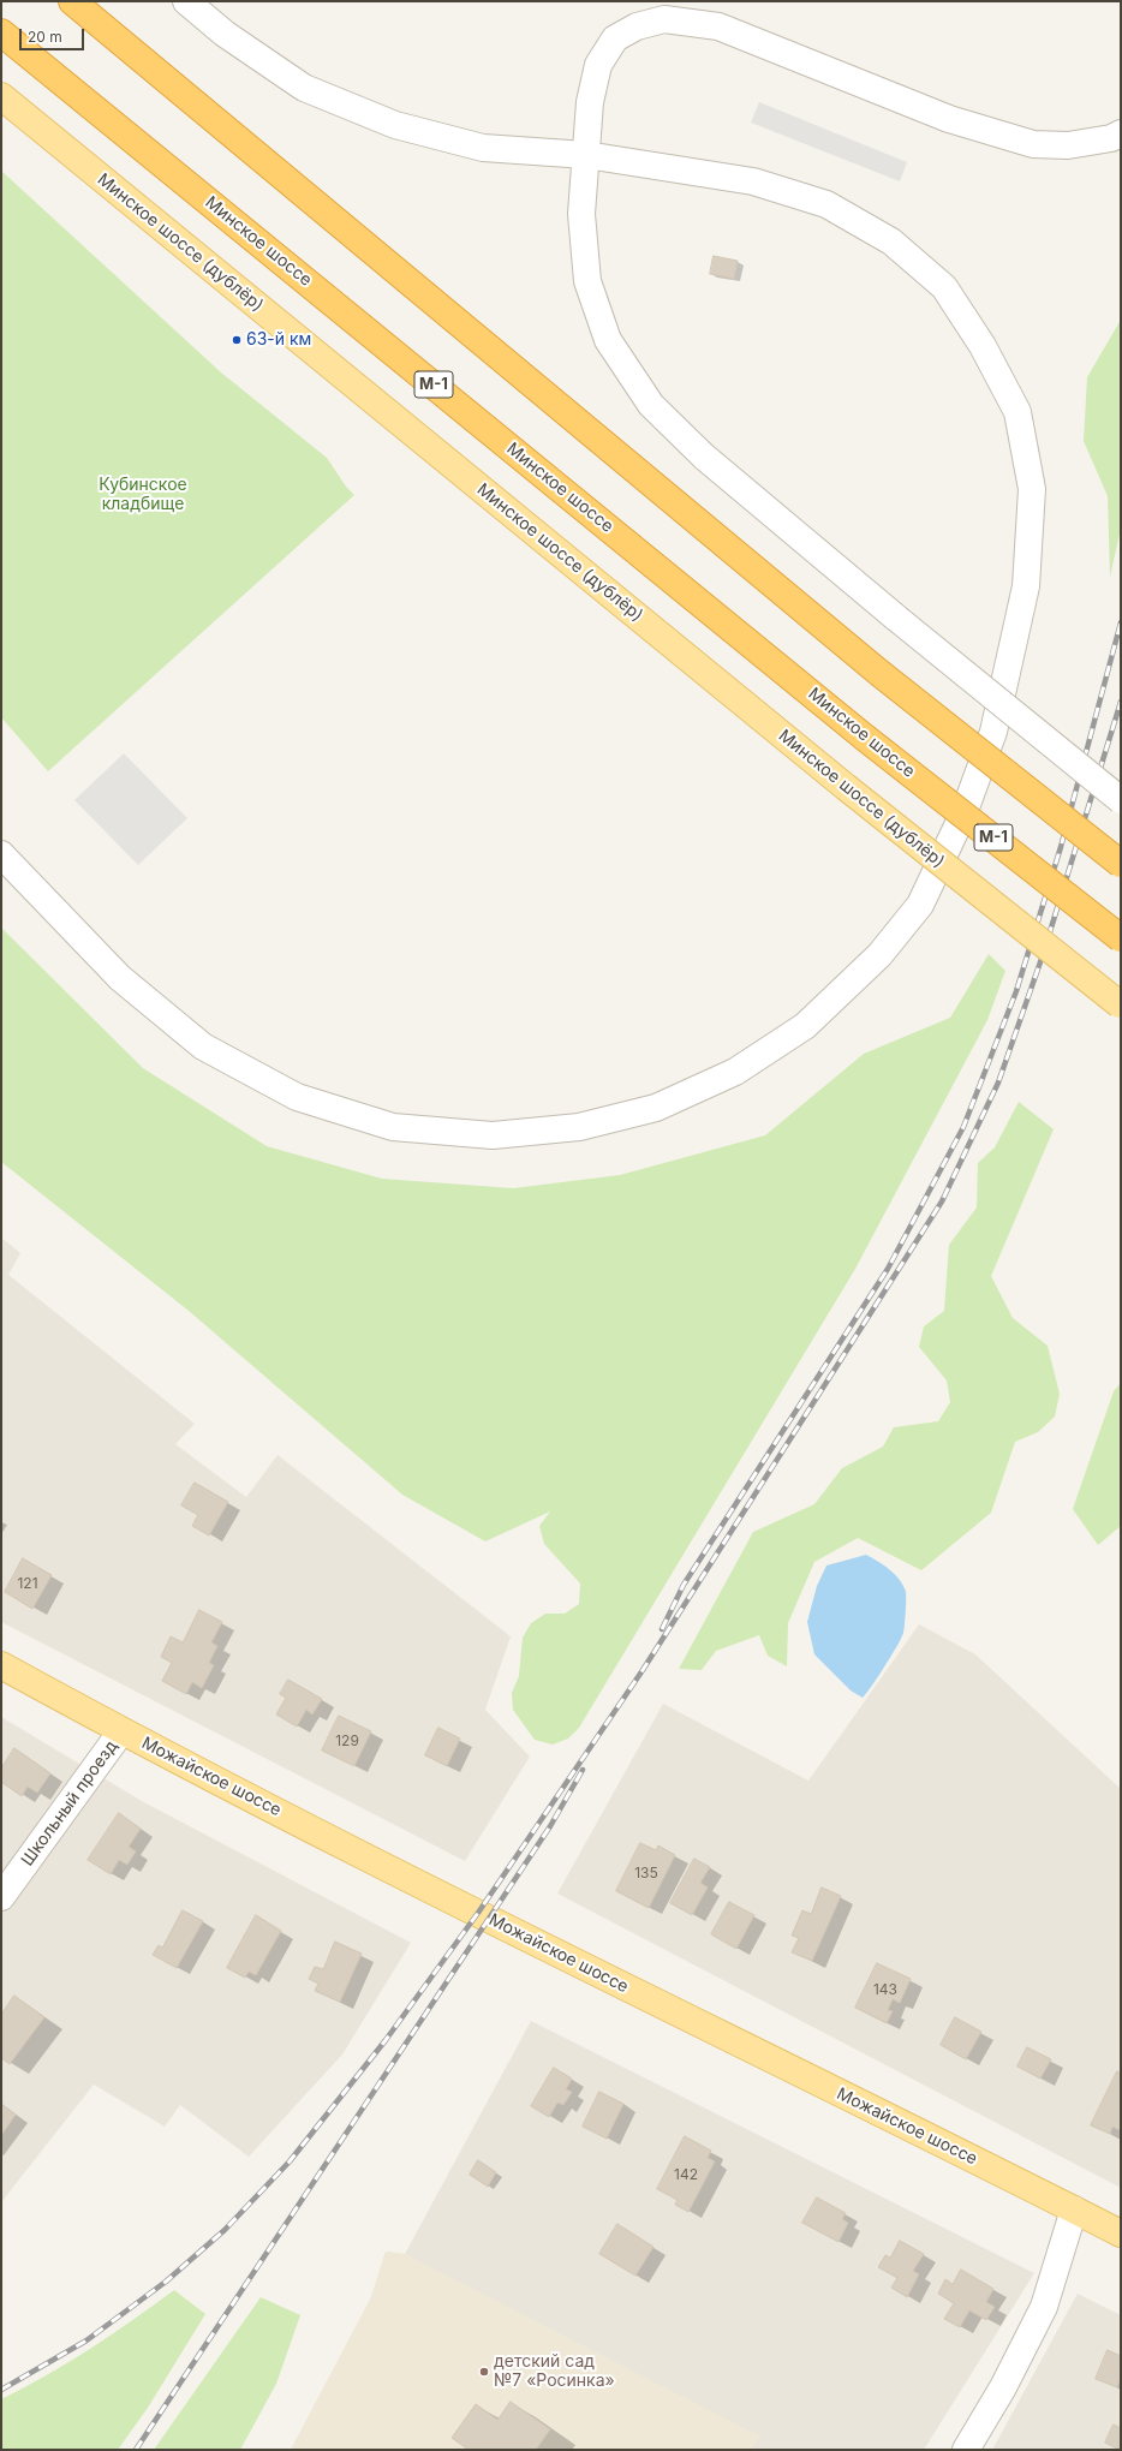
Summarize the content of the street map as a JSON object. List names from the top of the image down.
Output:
{
  "streets": {
    "highway": ["Минское шоссе", "М-1"],
    "main road": ["Минское шоссе (дублёр)", "Можайское шоссе"],
    "street": ["Школьный проезд"]
  },
  "crossings": [
    ["Можайское шоссе", "Школьный проезд"]
  ],
  "parks": ["Кубинское кладбище"],
  "places": ["63-й км", "детский сад №7 «Росинка»"],
  "house_numbers": [
    "121",
    "129",
    "135",
    "143",
    "142"
  ],
  "scale_bar": "20 m"
}
